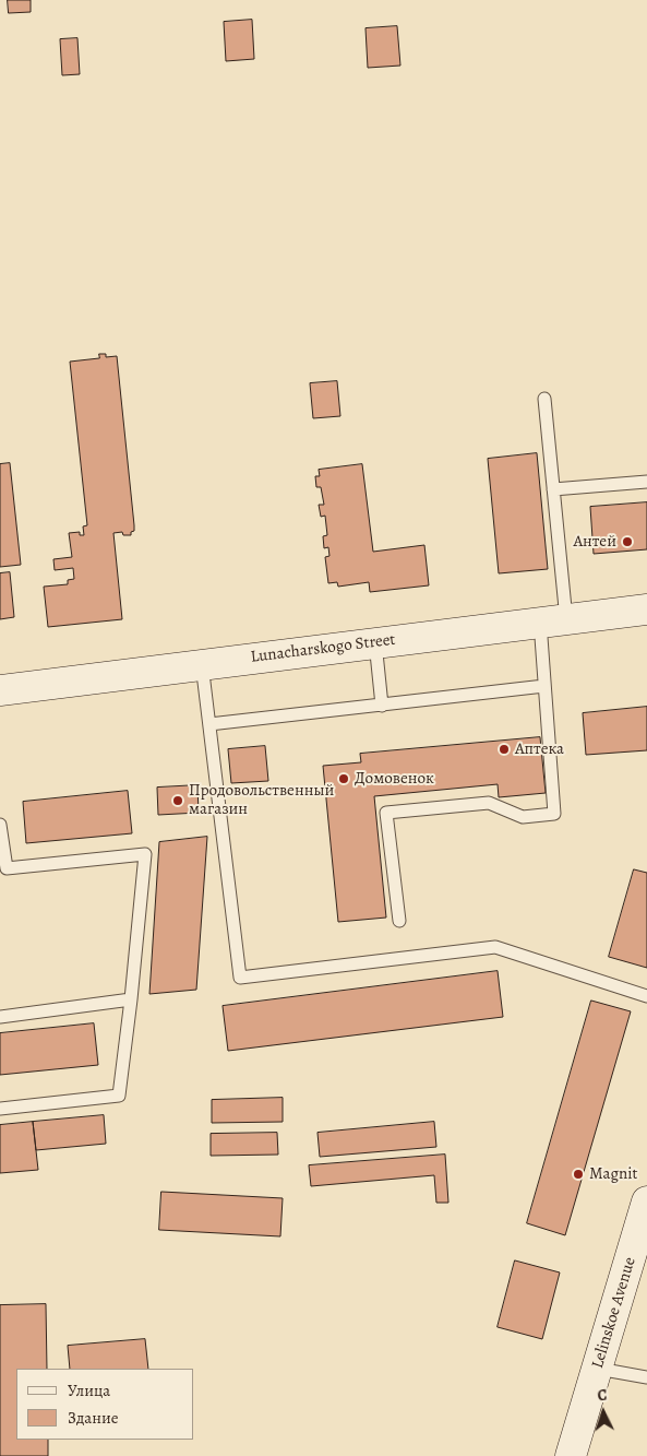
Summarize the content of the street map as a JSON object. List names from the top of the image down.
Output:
{
  "streets": {
    "street": ["Lunacharskogo Street", "Lelinskoe Avenue"]
  },
  "places": [
    "Антей",
    "Аптека",
    "Домовенок",
    "Продовольственный магазин",
    "Magnit"
  ],
  "legend": ["Улица", "Здание"],
  "north": "top"
}
